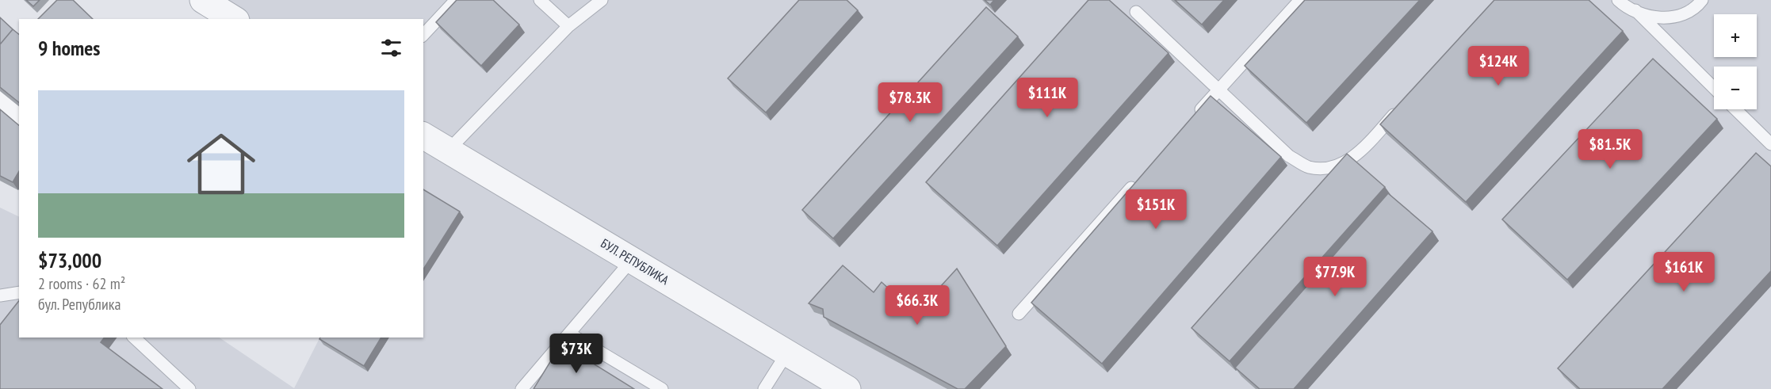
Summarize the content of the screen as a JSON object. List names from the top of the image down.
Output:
{
  "streets": {
    "street": ["БУЛ. РЕПУБЛИКА"]
  },
  "page": {
    "map_buttons": ["+", "−"],
    "heading": "9 homes",
    "price": [
      "$124K",
      "$111K",
      "$78.3K",
      "$81.5K",
      "$151K",
      "$161K",
      "$77.9K",
      "$66.3K",
      "$73K"
    ],
    "list": [
      {
        "name": "$73,000",
        "note": "2 rooms · 62 m² · бул. Република"
      }
    ]
  }
}
